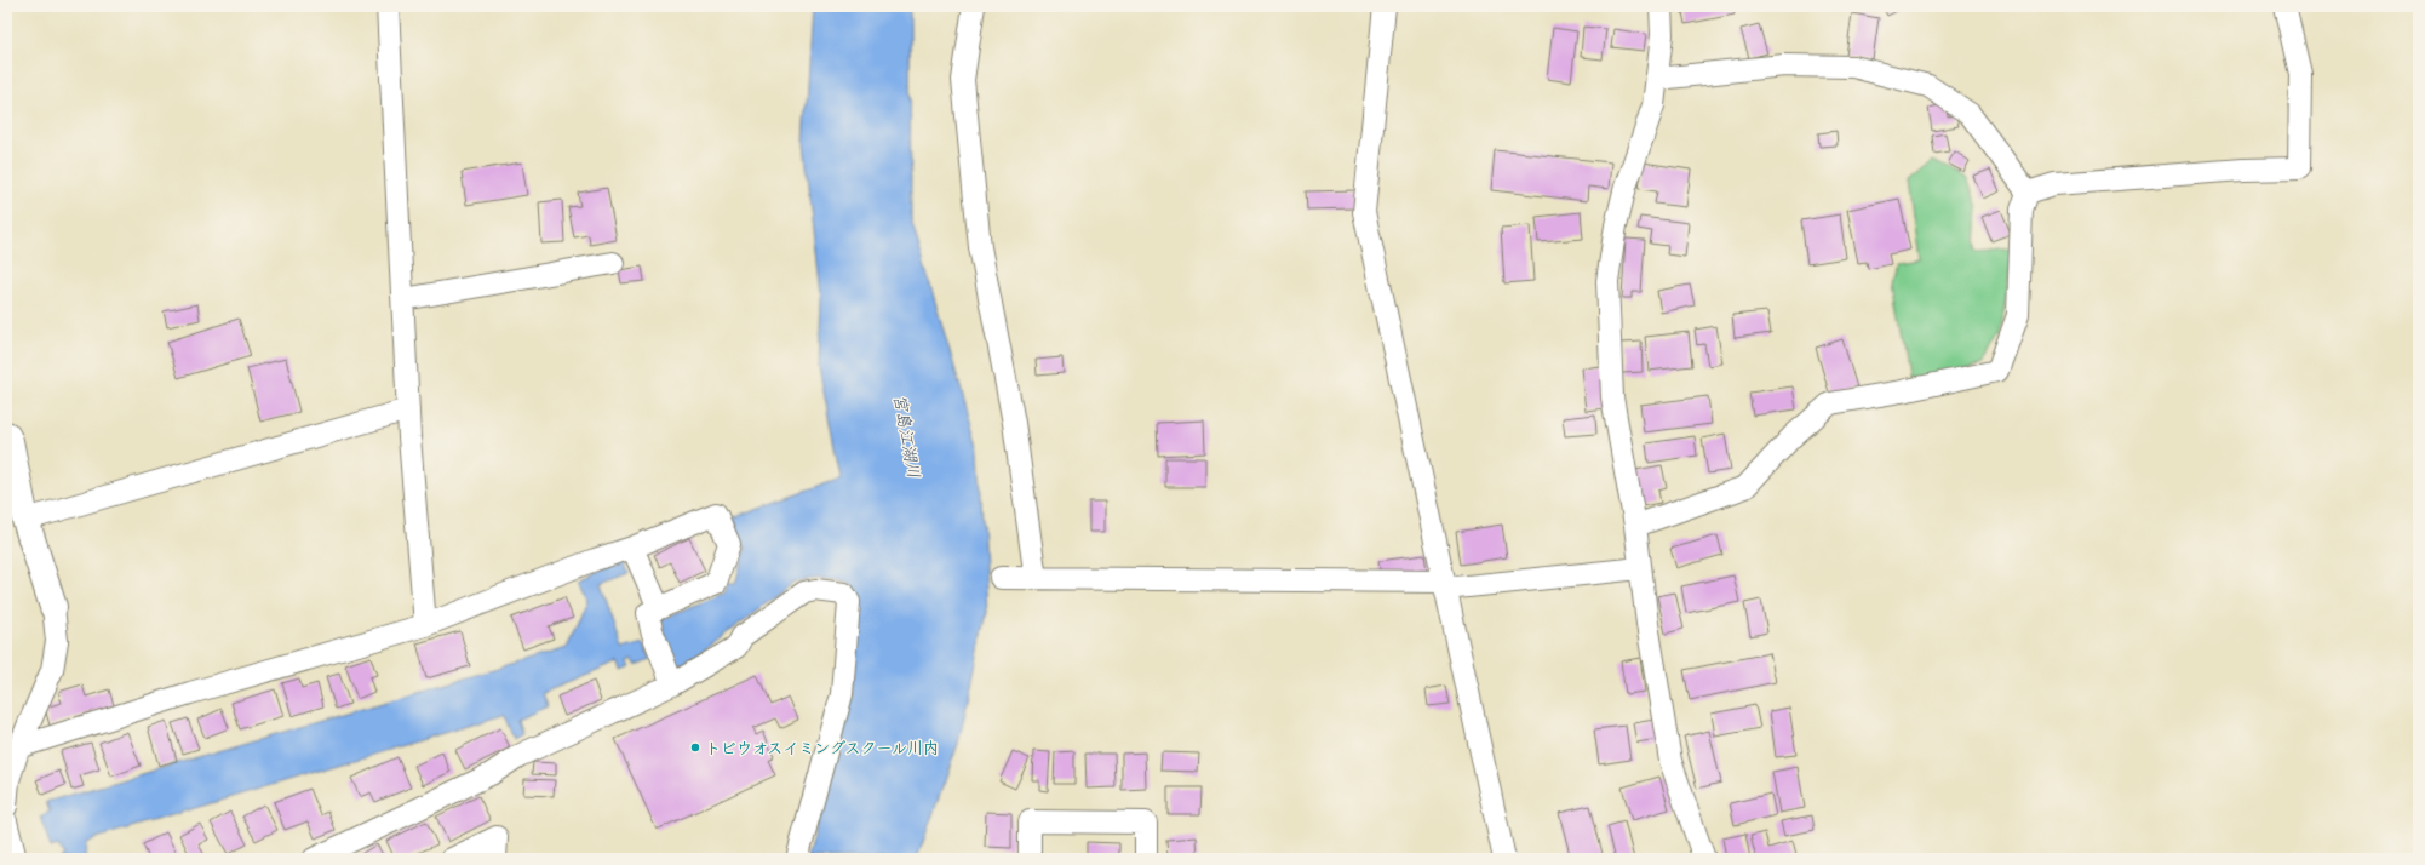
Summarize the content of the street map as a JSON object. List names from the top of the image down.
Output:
{
  "water": ["宮島江湖川"],
  "places": ["トビウオスイミングスクール川内"]
}
